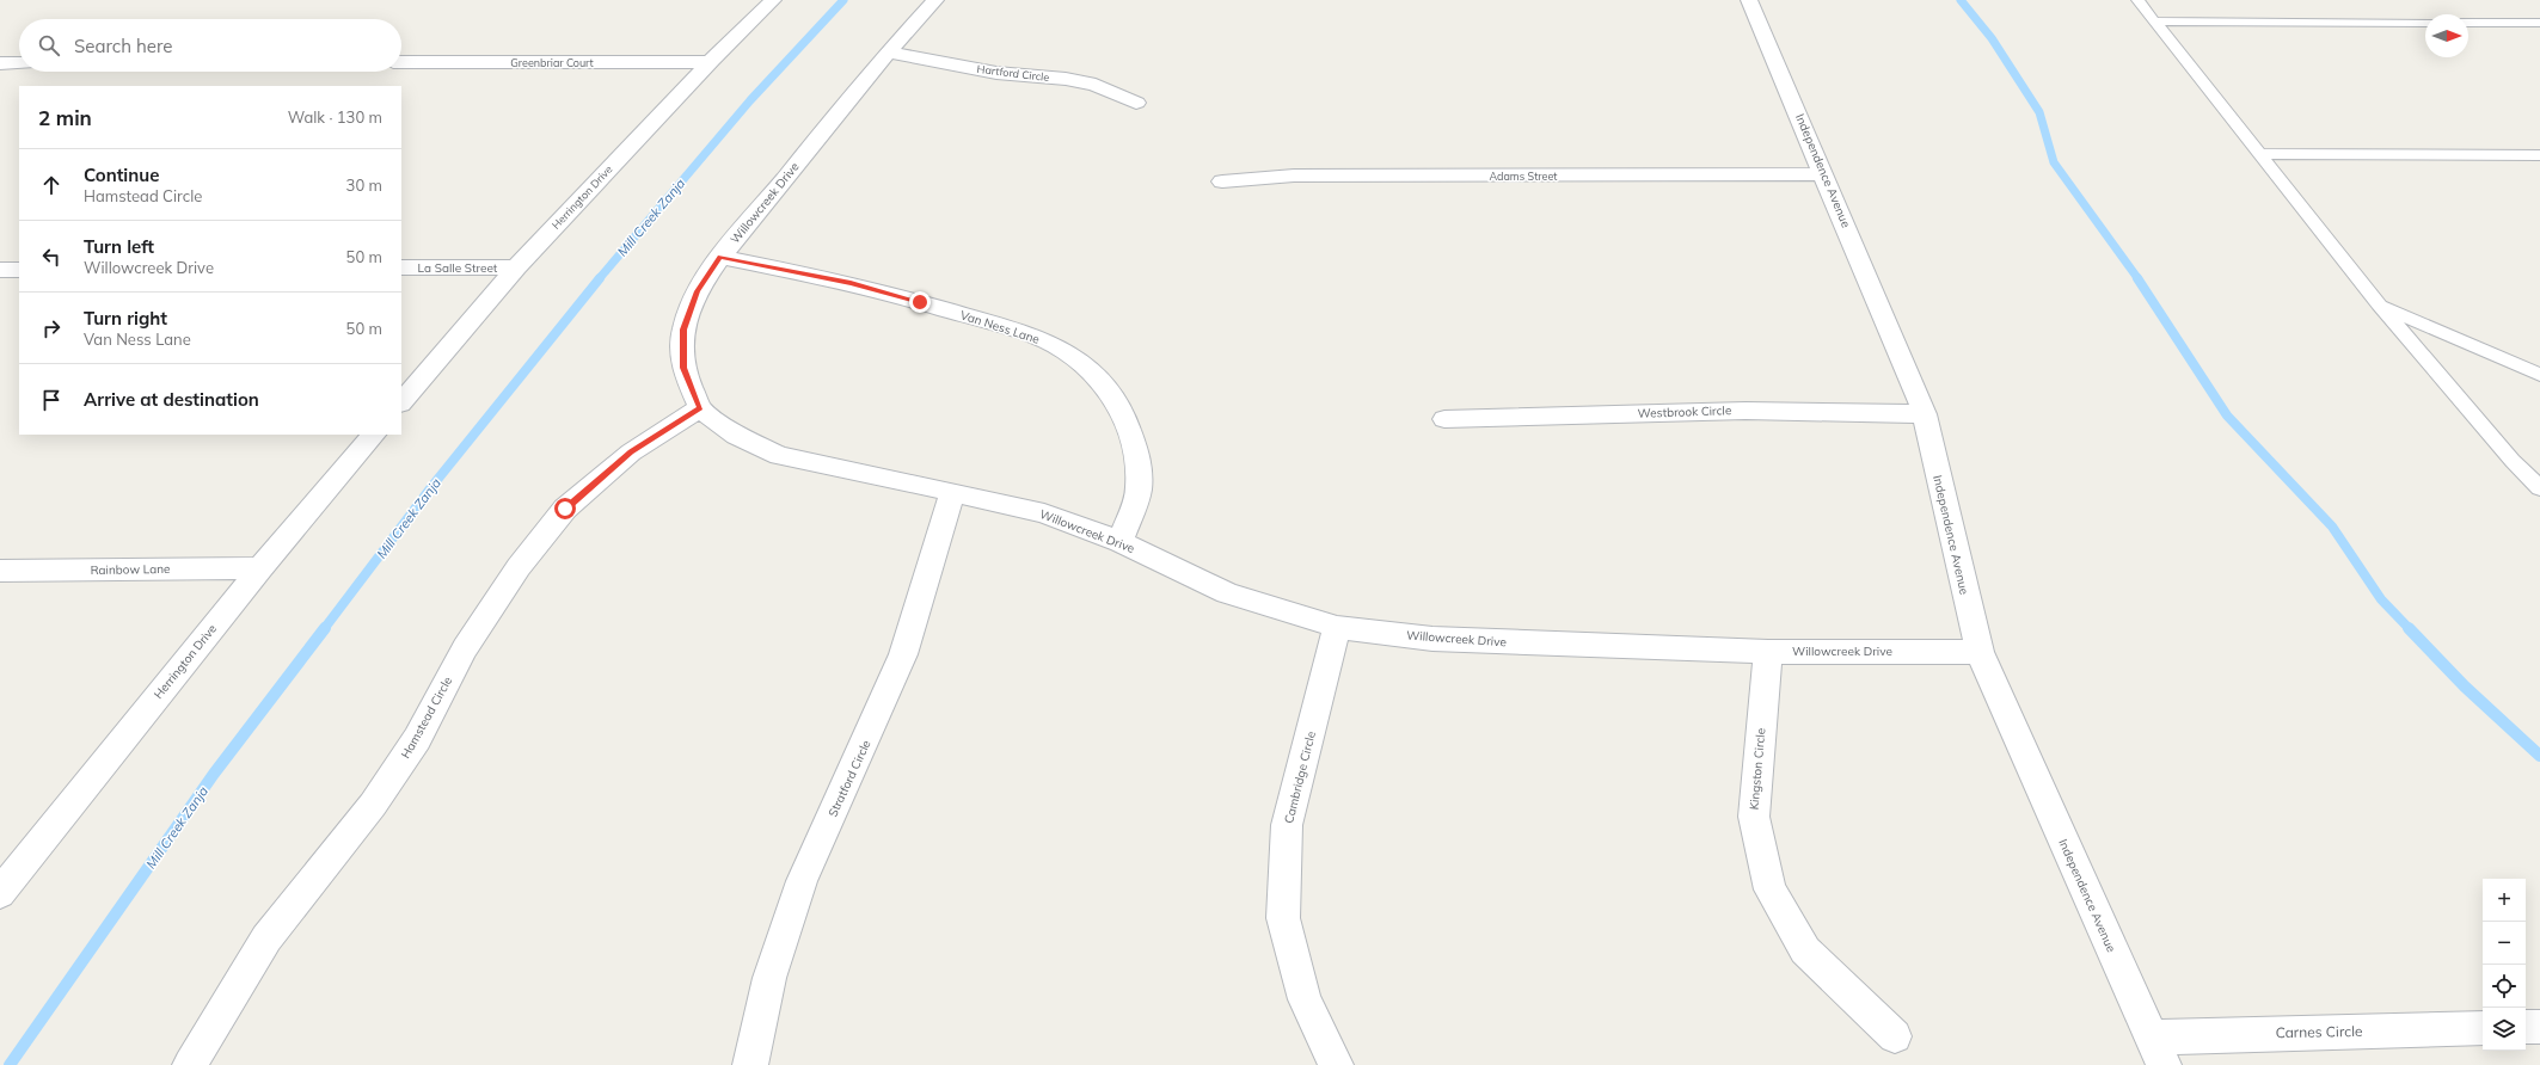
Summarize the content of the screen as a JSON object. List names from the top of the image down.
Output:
{
  "streets": {
    "street": [
      "Greenbriar Court",
      "Hartford Circle",
      "Independence Avenue",
      "Adams Street",
      "Herrington Drive",
      "Willowcreek Drive",
      "La Salle Street",
      "Van Ness Lane",
      "Westbrook Circle",
      "Rainbow Lane",
      "Hamstead Circle",
      "Kingston Circle",
      "Cambridge Circle",
      "Stratford Circle",
      "Carnes Circle"
    ]
  },
  "crossings": [
    ["Greenbriar Court", "Herrington Drive"],
    ["Hartford Circle", "Willowcreek Drive"],
    ["Independence Avenue", "Adams Street"],
    ["Independence Avenue", "Willowcreek Drive"],
    ["Independence Avenue", "Westbrook Circle"],
    ["Independence Avenue", "Carnes Circle"],
    ["Herrington Drive", "La Salle Street"],
    ["Herrington Drive", "Rainbow Lane"],
    ["Willowcreek Drive", "Van Ness Lane"],
    ["Willowcreek Drive", "Hamstead Circle"],
    ["Willowcreek Drive", "Kingston Circle"],
    ["Willowcreek Drive", "Cambridge Circle"],
    ["Willowcreek Drive", "Stratford Circle"]
  ],
  "water": ["Mill Creek Zanja"],
  "north": "right",
  "page": {
    "search": "Search here",
    "heading": ["2 min", "Walk · 130 m"],
    "list": [
      ["Continue", "Hamstead Circle", "30 m"],
      ["Turn left", "Willowcreek Drive", "50 m"],
      ["Turn right", "Van Ness Lane", "50 m"],
      "Arrive at destination"
    ],
    "map_buttons": ["+", "−"]
  }
}
